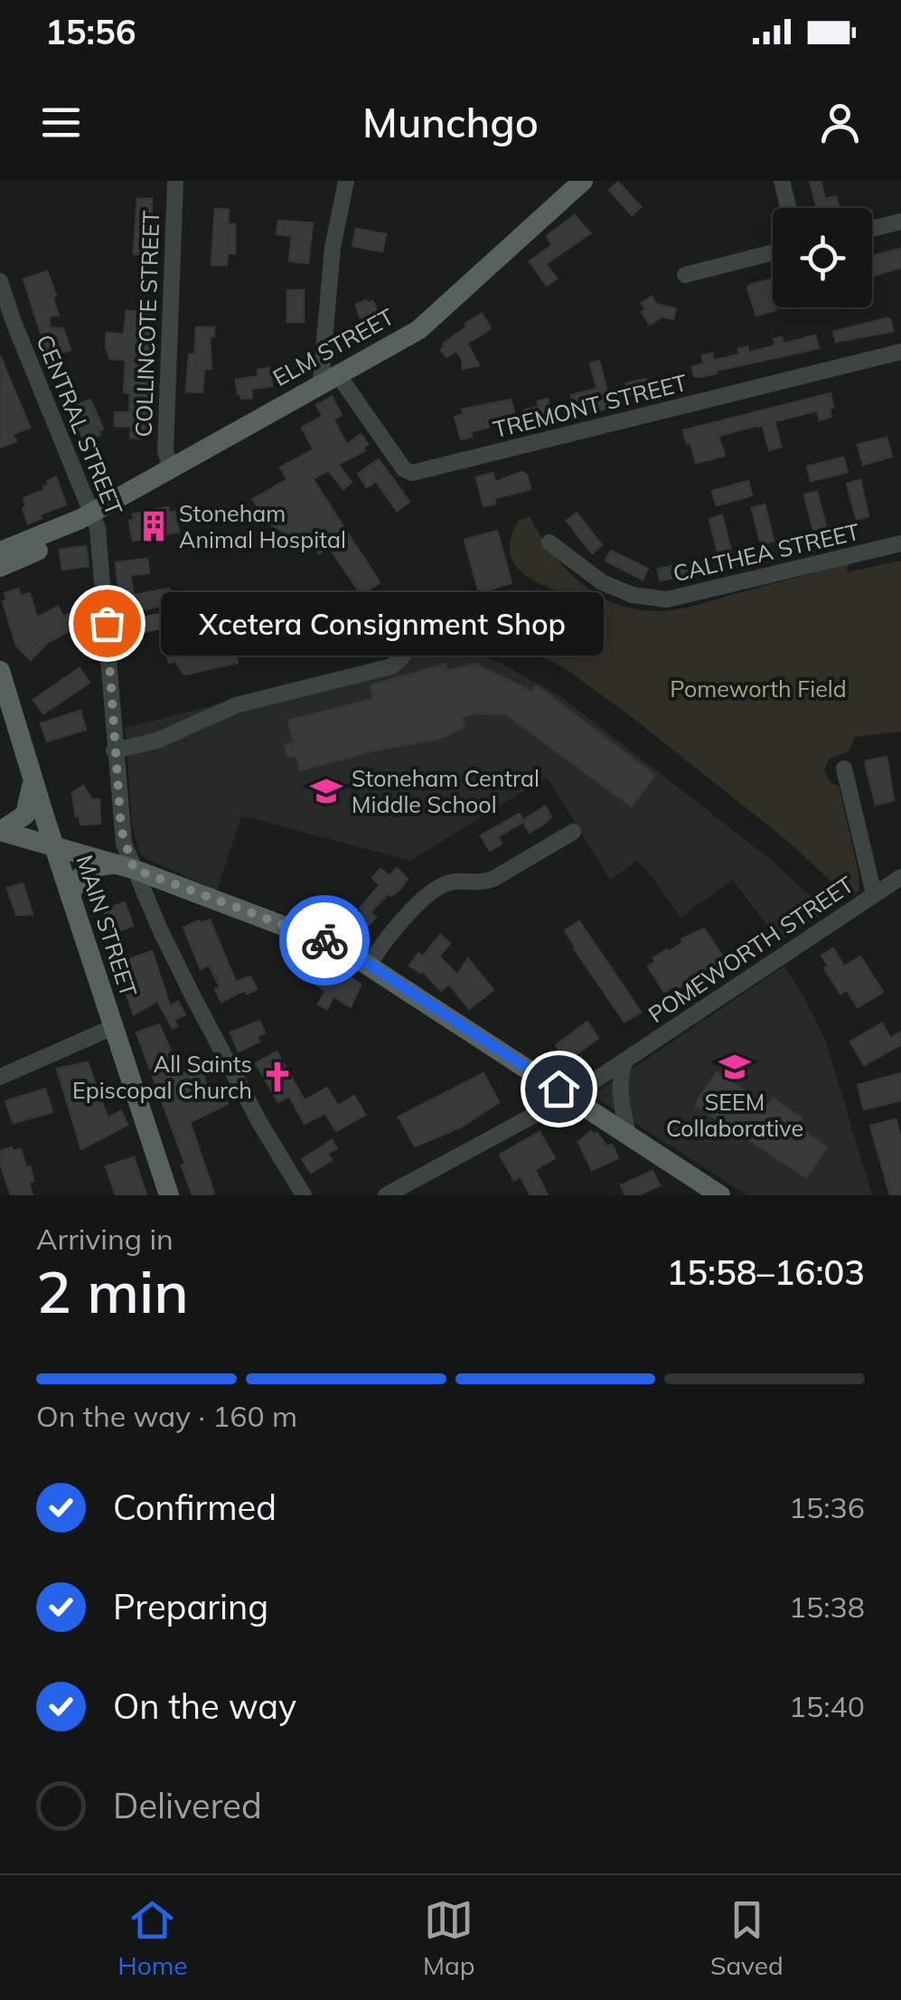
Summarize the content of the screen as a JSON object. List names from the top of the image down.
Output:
{
  "streets": {
    "main road": ["ELM STREET", "MAIN STREET"],
    "street": [
      "COLLINCOTE STREET",
      "TREMONT STREET",
      "CENTRAL STREET",
      "CALTHEA STREET",
      "POMEWORTH STREET"
    ]
  },
  "crossings": [
    ["COLLINCOTE STREET", "ELM STREET"],
    ["ELM STREET", "TREMONT STREET"],
    ["ELM STREET", "CENTRAL STREET"]
  ],
  "parks": ["Pomeworth Field"],
  "places": {
    "building": ["Stoneham Animal Hospital"],
    "other": ["Xcetera Consignment Shop"],
    "school or university": ["Stoneham Central Middle School", "SEEM Collaborative"],
    "church": ["All Saints Episcopal Church"]
  },
  "page": {
    "status": "15:56",
    "header": "Munchgo",
    "bubble": "Xcetera Consignment Shop",
    "heading": ["2 min", "Arriving in", "15:58–16:03"],
    "bar": "On the way · 160 m",
    "list": [
      ["Confirmed", "15:36"],
      ["Preparing", "15:38"],
      ["On the way", "15:40"],
      "Delivered"
    ],
    "tabs": ["Home", "Map", "Saved"]
  }
}
